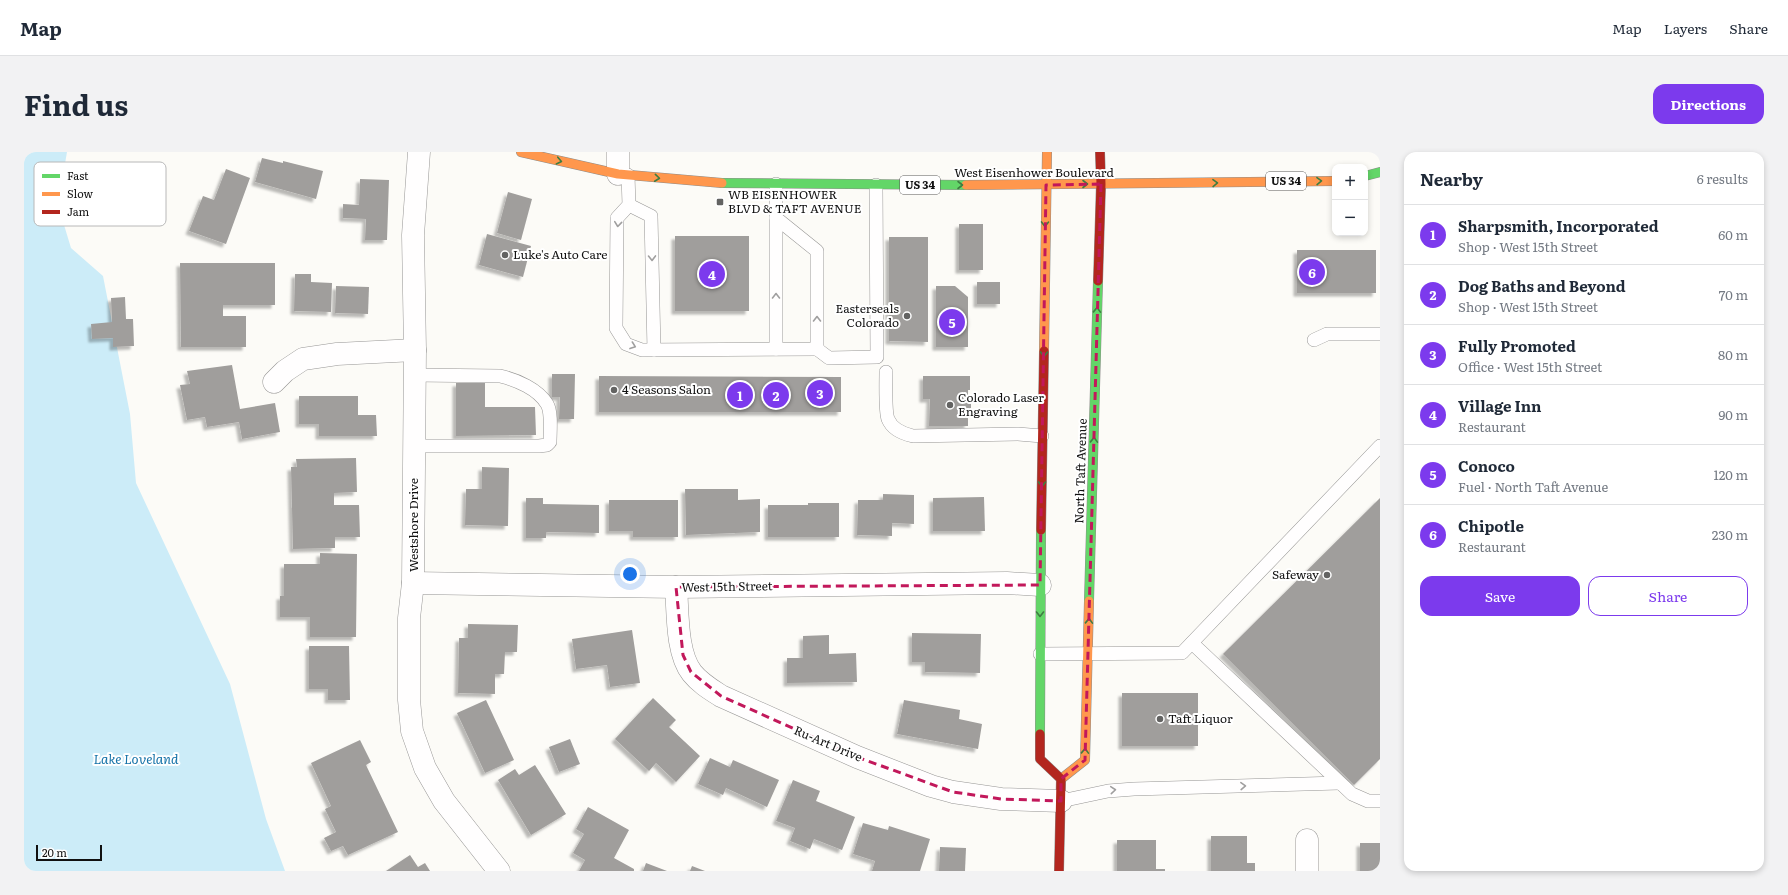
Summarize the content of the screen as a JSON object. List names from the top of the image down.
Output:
{
  "streets": {
    "main road": ["West Eisenhower Boulevard", "US 34", "North Taft Avenue"],
    "street": ["Westshore Drive", "West 15th Street", "Ru-Art Drive"]
  },
  "crossings": [
    ["West Eisenhower Boulevard", "North Taft Avenue"],
    ["Westshore Drive", "West 15th Street"],
    ["West 15th Street", "Ru-Art Drive"]
  ],
  "one_way": ["West Eisenhower Boulevard"],
  "water": ["Lake Loveland"],
  "places": {
    "transit": ["WB EISENHOWER BLVD & TAFT AVENUE"],
    "other": [
      "Luke's Auto Care",
      "Easterseals Colorado",
      "4 Seasons Salon",
      "Colorado Laser Engraving",
      "Safeway",
      "Taft Liquor"
    ]
  },
  "legend": ["Fast", "Slow", "Jam"],
  "scale_bar": "20 m",
  "page": {
    "header": "Map",
    "nav": ["Map", "Layers", "Share"],
    "title": "Find us",
    "buttons": [
      "Directions",
      ["Save", "Share"]
    ],
    "heading": ["Nearby", "6 results"],
    "map_buttons": ["+", "−"],
    "list": [
      {
        "mark": "1",
        "name": "Sharpsmith, Incorporated",
        "note": "Shop · West 15th Street",
        "value": "60 m"
      },
      {
        "mark": "2",
        "name": "Dog Baths and Beyond",
        "note": "Shop · West 15th Street",
        "value": "70 m"
      },
      {
        "mark": "3",
        "name": "Fully Promoted",
        "note": "Office · West 15th Street",
        "value": "80 m"
      },
      {
        "mark": "4",
        "name": "Village Inn",
        "note": "Restaurant",
        "value": "90 m"
      },
      {
        "mark": "5",
        "name": "Conoco",
        "note": "Fuel · North Taft Avenue",
        "value": "120 m"
      },
      {
        "mark": "6",
        "name": "Chipotle",
        "note": "Restaurant",
        "value": "230 m"
      }
    ],
    "pins": [
      "6",
      "4",
      "5",
      "3",
      "1",
      "2"
    ],
    "scale": "20 m"
  }
}
